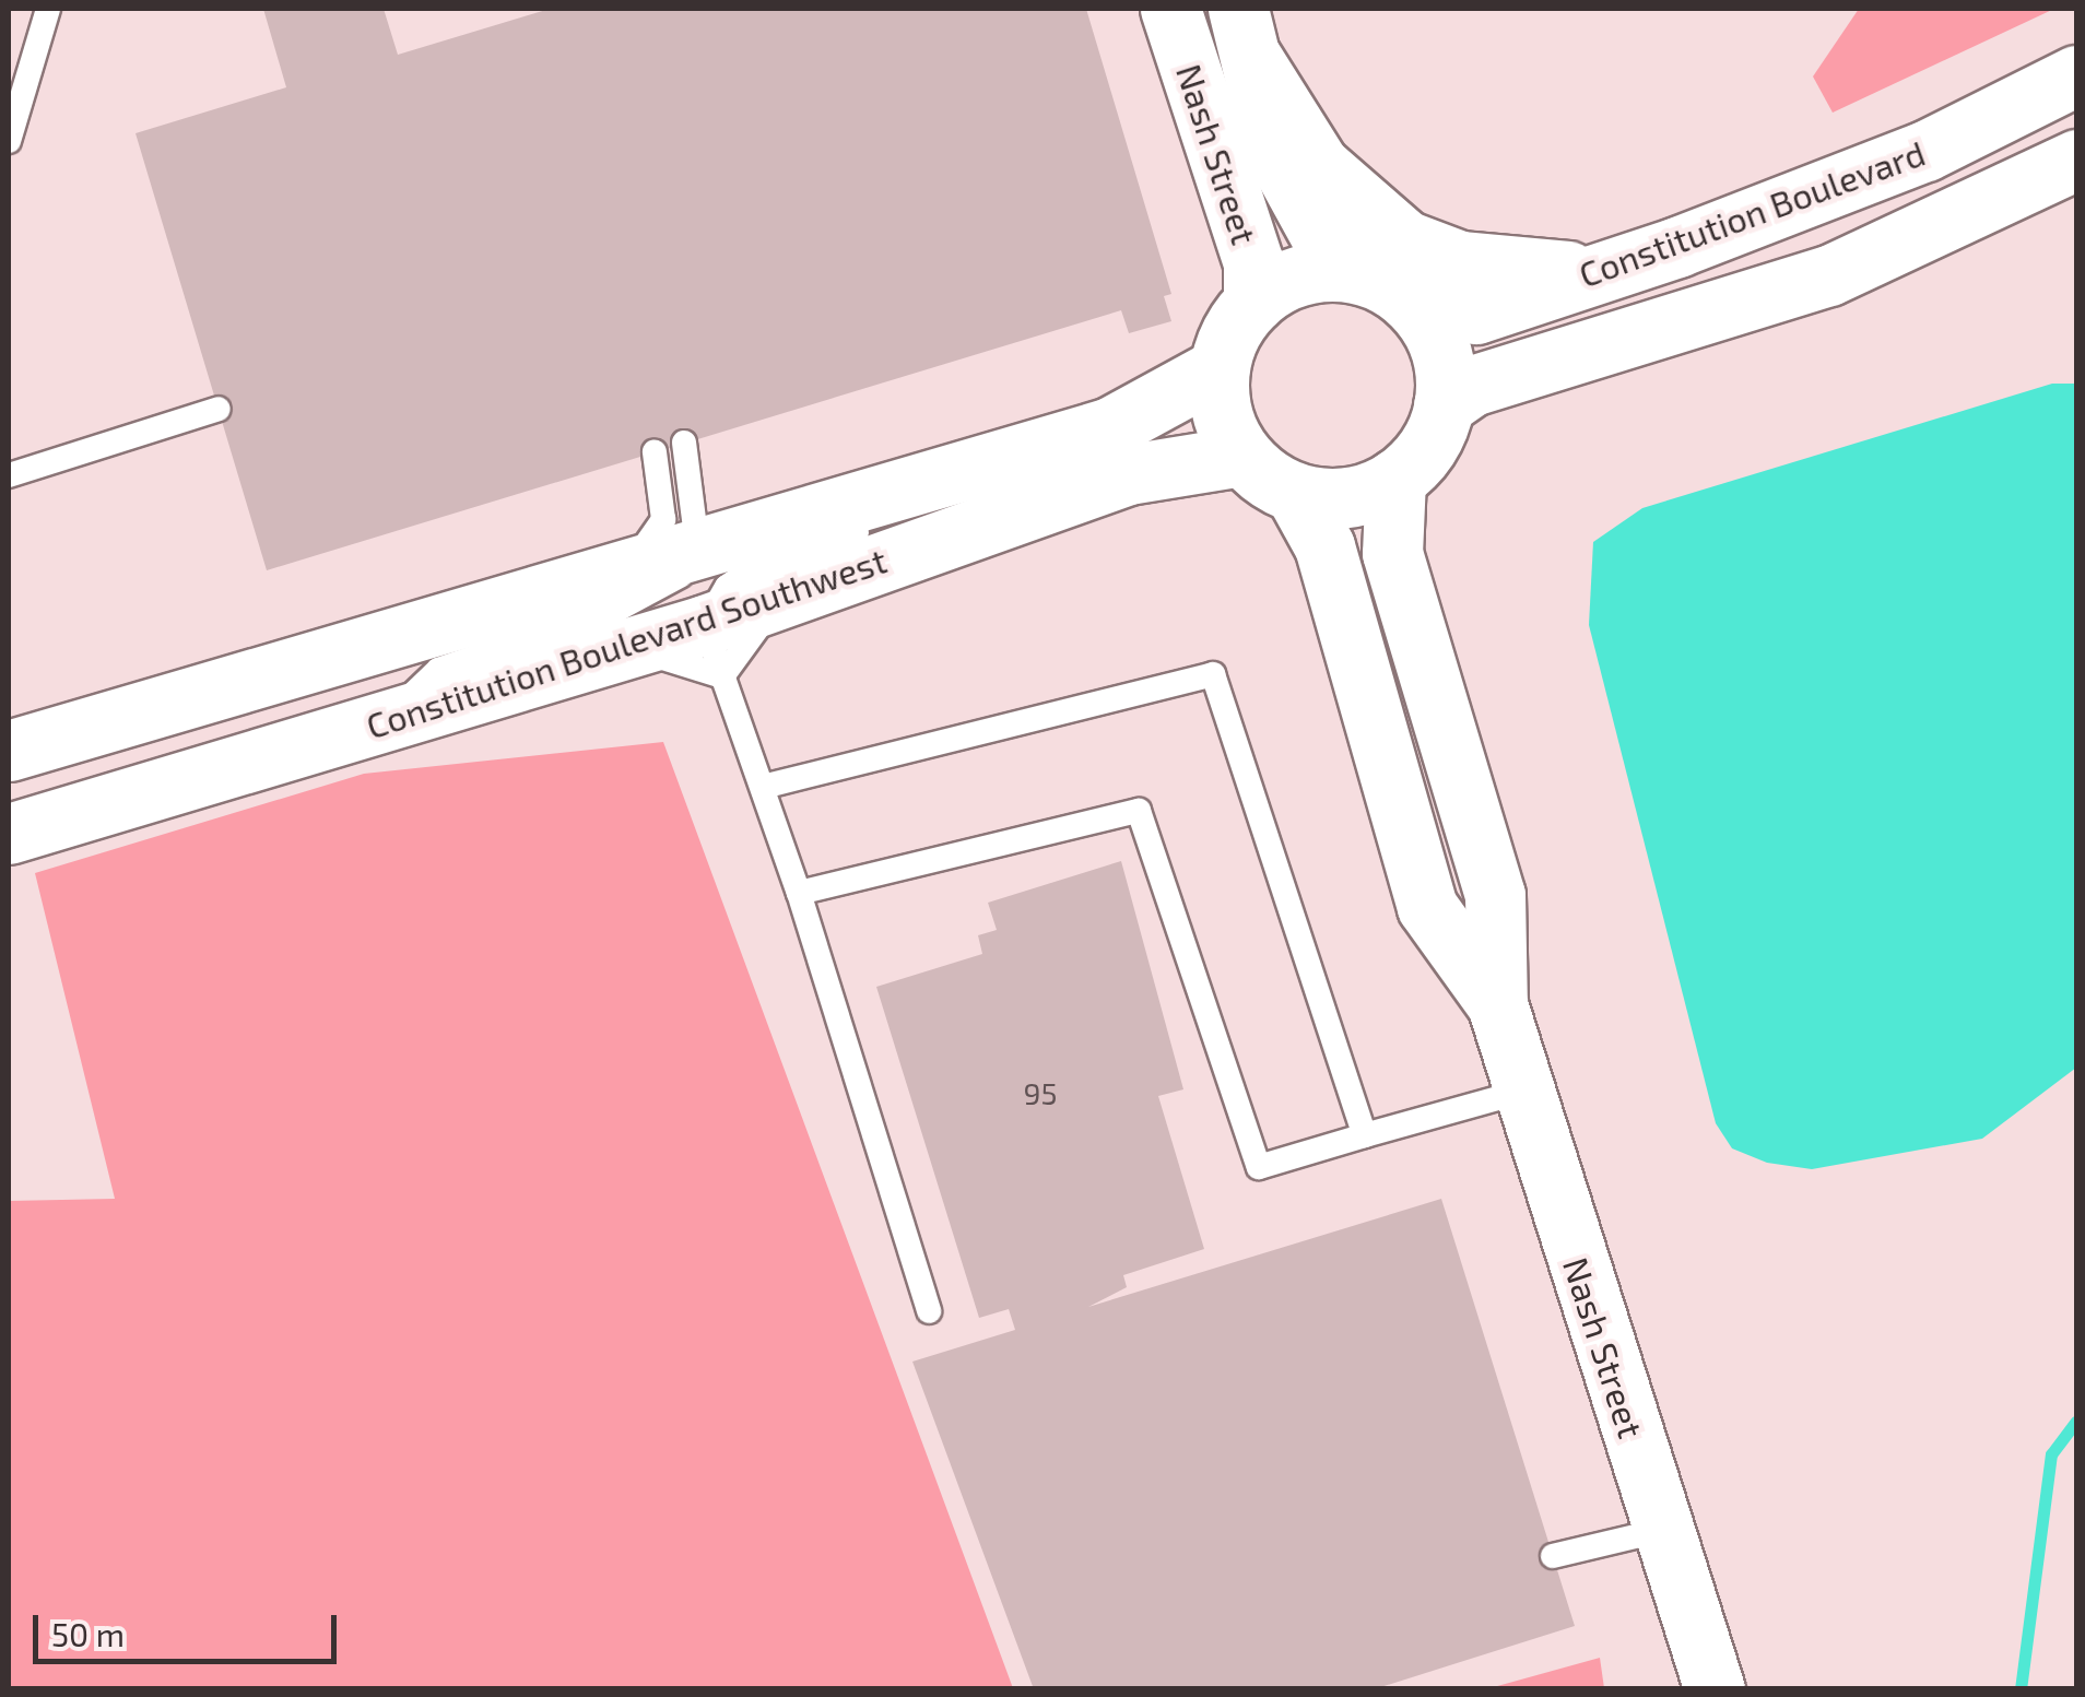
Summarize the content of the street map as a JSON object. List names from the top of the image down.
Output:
{
  "streets": {
    "street": ["Nash Street", "Constitution Boulevard", "Constitution Boulevard Southwest"]
  },
  "crossings": [
    ["Nash Street", "Constitution Boulevard"],
    ["Nash Street", "Constitution Boulevard Southwest"],
    ["Constitution Boulevard", "Constitution Boulevard Southwest"]
  ],
  "house_numbers": ["95"],
  "scale_bar": "50 m"
}
